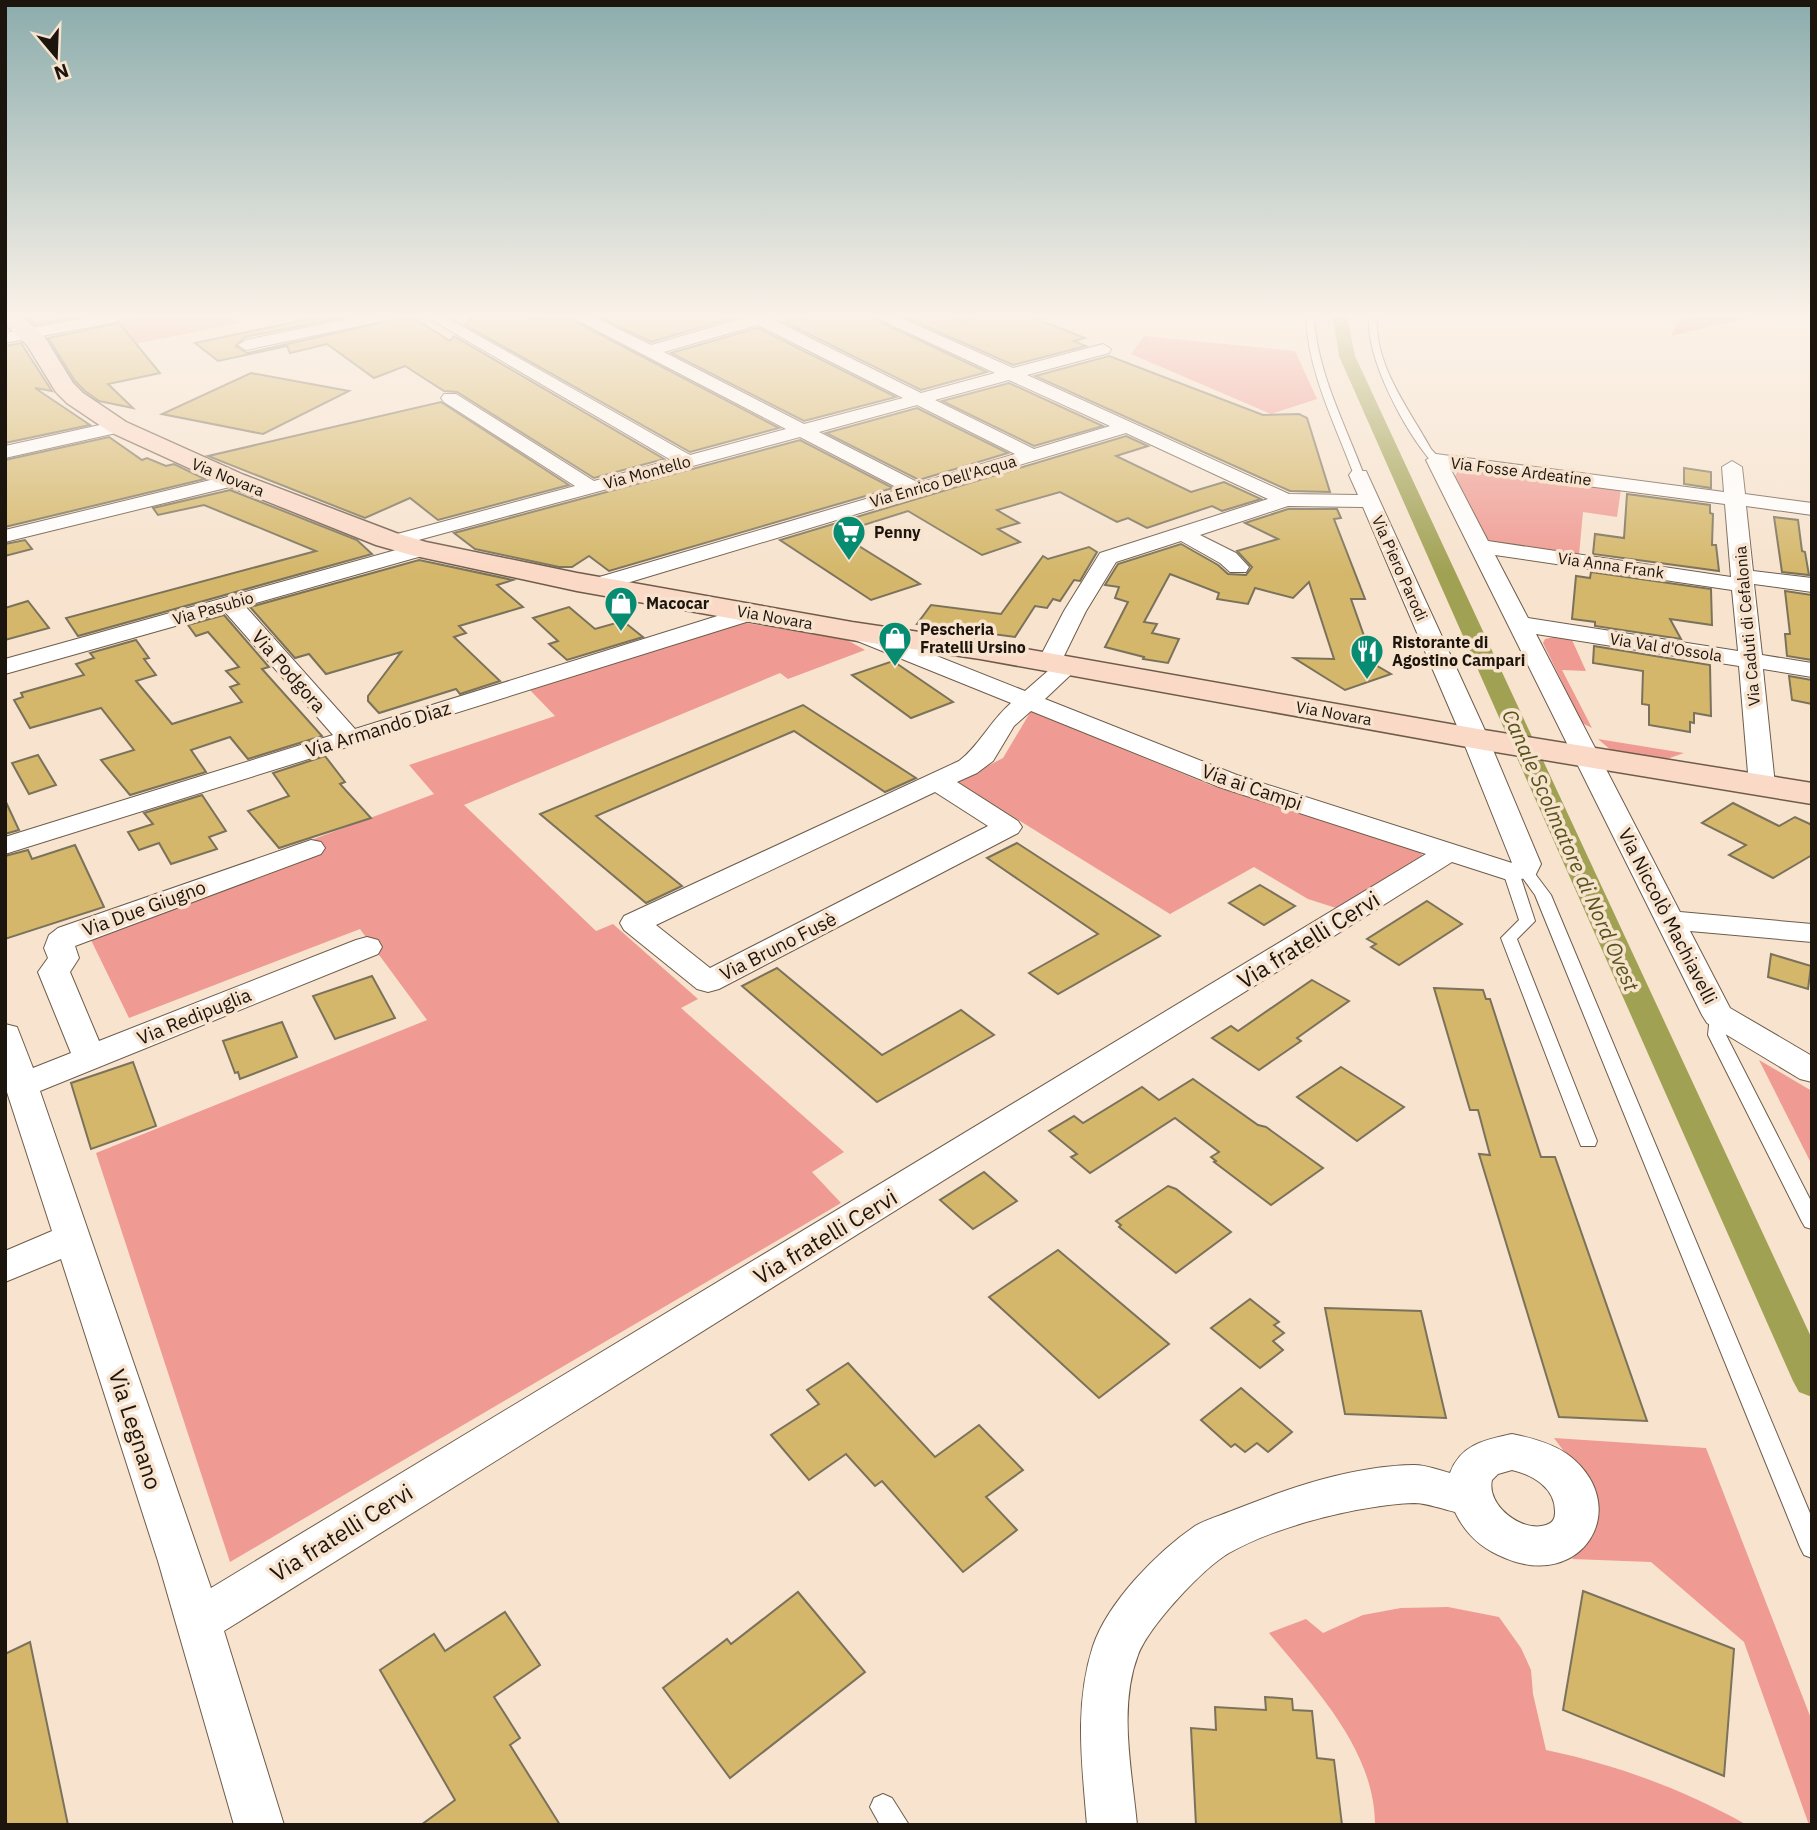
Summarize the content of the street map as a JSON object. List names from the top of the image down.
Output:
{
  "streets": {
    "street": [
      "Via Fosse Ardeatine",
      "Via Montello",
      "Via Novara",
      "Via Enrico Dell'Acqua",
      "Via Anna Frank",
      "Via Piero Parodi",
      "Via Pasubio",
      "Via Caduti di Cefalonia",
      "Via Val d'Ossola",
      "Via Podgora",
      "Via Armando Diaz",
      "Via ai Campi",
      "Via Due Giugno",
      "Via Niccolò Machiavelli",
      "Via fratelli Cervi",
      "Via Bruno Fusè",
      "Via Redipuglia",
      "Via Legnano"
    ]
  },
  "crossings": [
    ["Via Fosse Ardeatine", "Via Novara"],
    ["Via Fosse Ardeatine", "Via Anna Frank"],
    ["Via Fosse Ardeatine", "Via Caduti di Cefalonia"],
    ["Via Fosse Ardeatine", "Via Val d'Ossola"],
    ["Via Fosse Ardeatine", "Via Niccolò Machiavelli"],
    ["Via Montello", "Via Novara"],
    ["Via Novara", "Via Enrico Dell'Acqua"],
    ["Via Novara", "Via Piero Parodi"],
    ["Via Novara", "Via Pasubio"],
    ["Via Novara", "Via Caduti di Cefalonia"],
    ["Via Novara", "Via Armando Diaz"],
    ["Via Novara", "Via ai Campi"],
    ["Via Novara", "Via Niccolò Machiavelli"],
    ["Via Novara", "Via Bruno Fusè"],
    ["Via Anna Frank", "Via Caduti di Cefalonia"],
    ["Via Pasubio", "Via Podgora"],
    ["Via Caduti di Cefalonia", "Via Val d'Ossola"],
    ["Via Podgora", "Via Armando Diaz"],
    ["Via ai Campi", "Via fratelli Cervi"],
    ["Via ai Campi", "Via Bruno Fusè"],
    ["Via Due Giugno", "Via Redipuglia"],
    ["Via fratelli Cervi", "Via Legnano"],
    ["Via Redipuglia", "Via Legnano"]
  ],
  "water": ["Canale Scolmatore di Nord Ovest"],
  "places": {
    "supermarket": ["Penny"],
    "shop": ["Macocar", "Pescheria Fratelli Ursino"],
    "restaurant": ["Ristorante di Agostino Campari"]
  },
  "north": "bottom"
}
